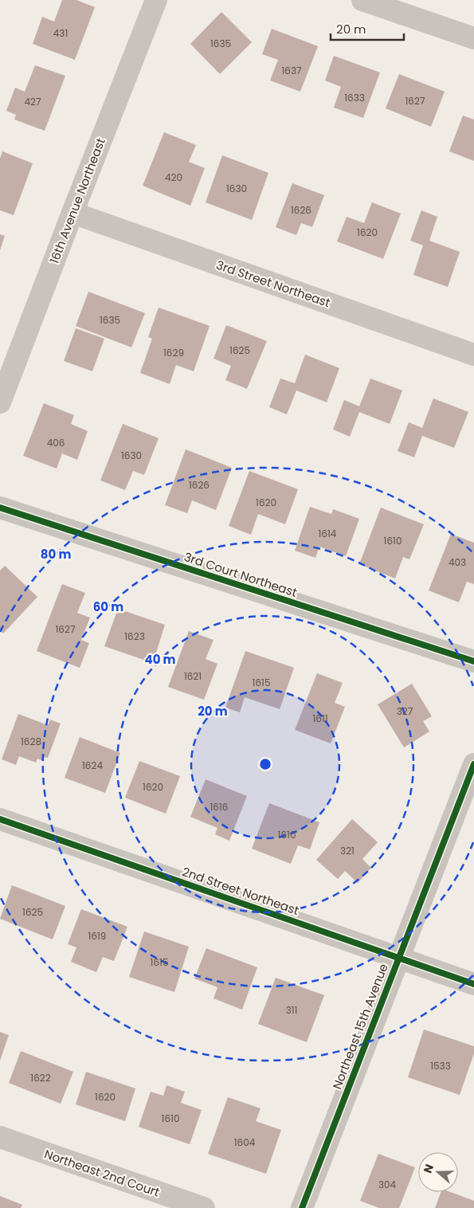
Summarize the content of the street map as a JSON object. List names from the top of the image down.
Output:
{
  "streets": {
    "street": [
      "16th Avenue Northeast",
      "3rd Street Northeast",
      "3rd Court Northeast",
      "2nd Street Northeast",
      "Northeast 15th Avenue",
      "Northeast 2nd Court"
    ]
  },
  "crossings": [
    ["16th Avenue Northeast", "3rd Street Northeast"],
    ["2nd Street Northeast", "Northeast 15th Avenue"]
  ],
  "house_numbers": [
    "431",
    "1635",
    "1637",
    "1633",
    "1627",
    "427",
    "420",
    "1630",
    "1626",
    "1620",
    "1635",
    "1625",
    "1629",
    "406",
    "1630",
    "1626",
    "1620",
    "1614",
    "1610",
    "403",
    "1627",
    "1623",
    "1621",
    "1615",
    "327",
    "1611",
    "1628",
    "1624",
    "1620",
    "1616",
    "1610",
    "321",
    "1625",
    "1619",
    "1615",
    "311",
    "1533",
    "1622",
    "1620",
    "1610",
    "1604",
    "304"
  ],
  "scale_bar": "20 m",
  "north": "left",
  "rings": [
    "80 m",
    "60 m",
    "40 m",
    "20 m"
  ]
}
